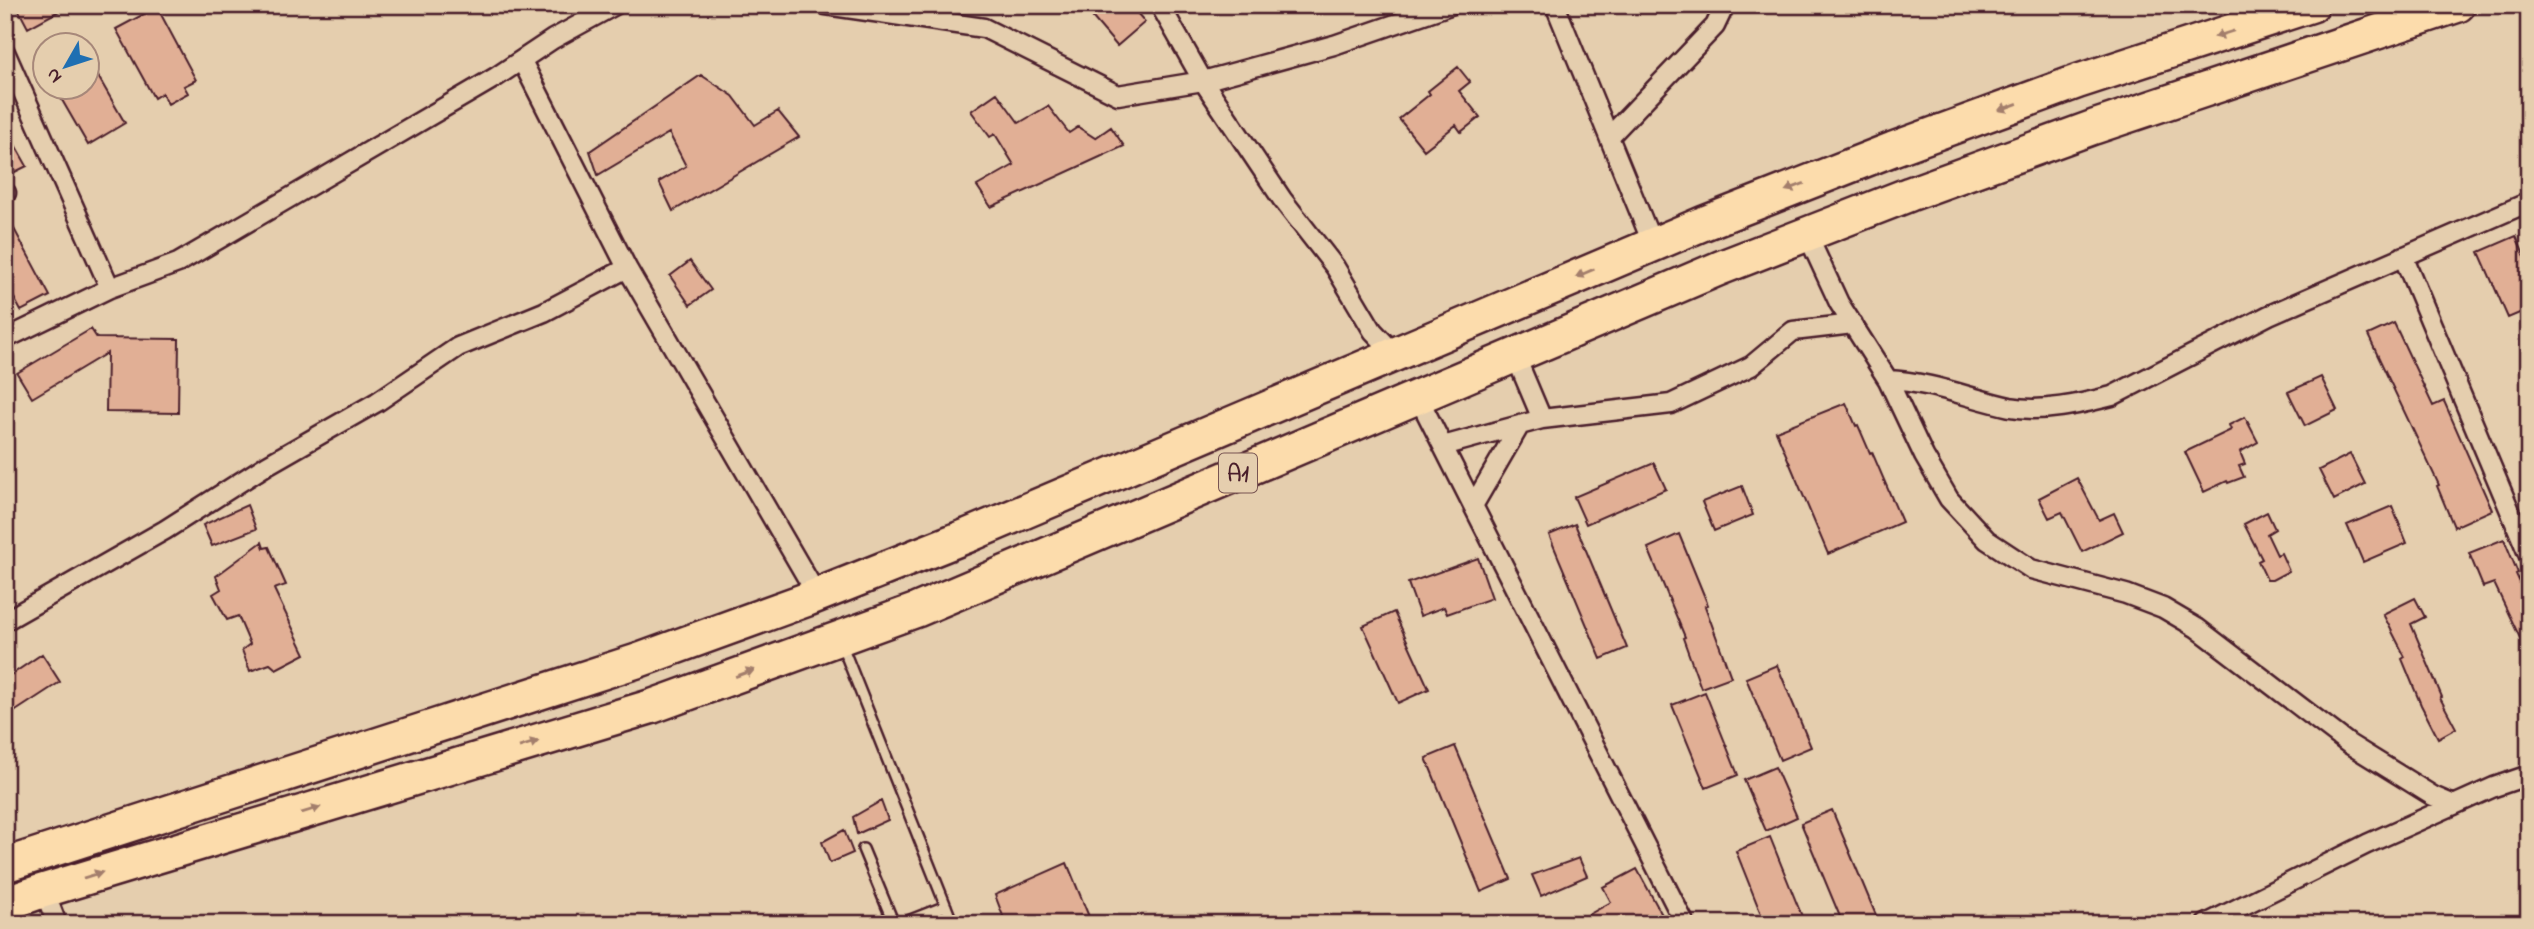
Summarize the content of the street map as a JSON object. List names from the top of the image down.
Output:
{
  "streets": {
    "highway": ["A1"]
  },
  "north": "bottom left"
}
